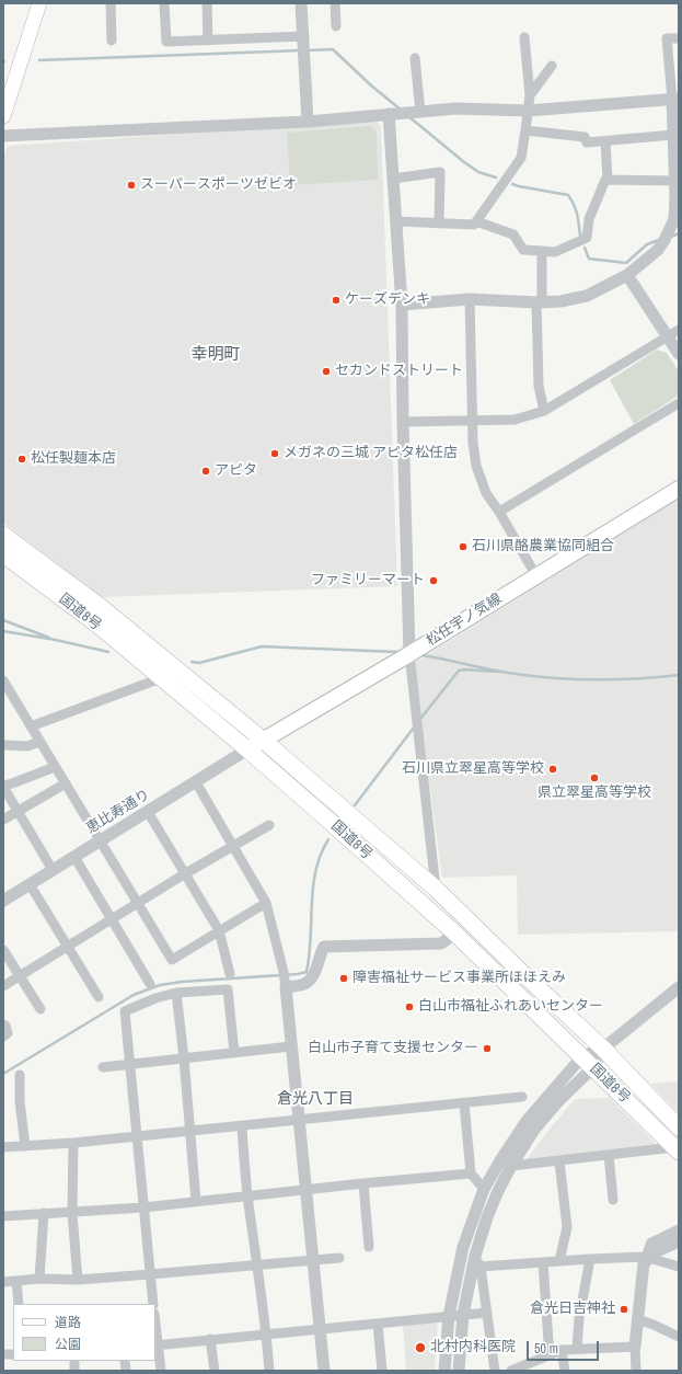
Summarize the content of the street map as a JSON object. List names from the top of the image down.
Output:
{
  "streets": {
    "highway": ["国道8号"],
    "main road": ["松任宇ノ気線"],
    "street": ["恵比寿通り"]
  },
  "crossings": [
    ["国道8号", "松任宇ノ気線"],
    ["国道8号", "恵比寿通り"],
    ["松任宇ノ気線", "恵比寿通り"]
  ],
  "districts": ["幸明町", "倉光八丁目"],
  "places": [
    "スーパースポーツゼビオ",
    "ケーズデンキ",
    "セカンドストリート",
    "メガネの三城 アピタ松任店",
    "松任製麺本店",
    "アピタ",
    "石川県酪農業協同組合",
    "ファミリーマート",
    "石川県立翠星高等学校",
    "県立翠星高等学校",
    "障害福祉サービス事業所ほほえみ",
    "白山市福祉ふれあいセンター",
    "白山市子育て支援センター",
    "倉光日吉神社",
    "北村内科医院"
  ],
  "legend": ["道路", "公園"],
  "scale_bar": "50 m"
}
